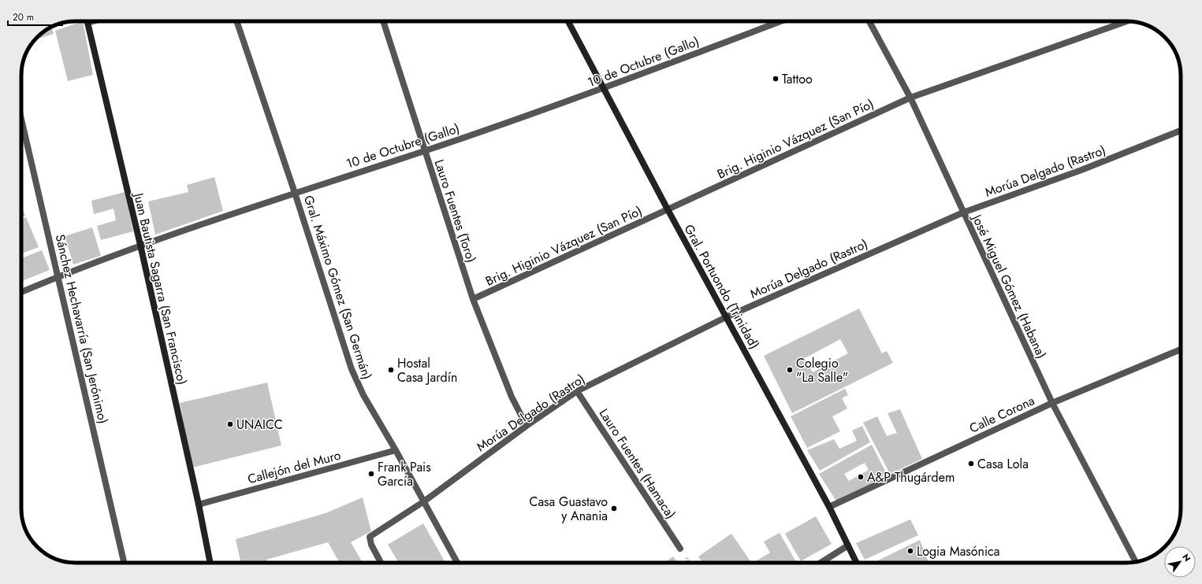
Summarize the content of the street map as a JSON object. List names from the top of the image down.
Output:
{
  "streets": {
    "street": [
      "10 de Octubre (Gallo)",
      "Brig. Higinio Vázquez (San Pío)",
      "Morúa Delgado (Rastro)",
      "Lauro Fuentes (Toro)",
      "Gral. Portuondo (Trinidad)",
      "José Miguel Gómez (Habana)",
      "Gral. Máximo Gómez (San Germán)",
      "Juan Bautista Sagarra (San Francisco)",
      "Sánchez Hechavarría (San Jerónimo)",
      "Calle Corona",
      "Lauro Fuentes (Hamaca)",
      "Callejón del Muro"
    ]
  },
  "crossings": [
    ["10 de Octubre (Gallo)", "Lauro Fuentes (Toro)"],
    ["10 de Octubre (Gallo)", "Gral. Portuondo (Trinidad)"],
    ["10 de Octubre (Gallo)", "Gral. Máximo Gómez (San Germán)"],
    ["10 de Octubre (Gallo)", "Juan Bautista Sagarra (San Francisco)"],
    ["10 de Octubre (Gallo)", "Sánchez Hechavarría (San Jerónimo)"],
    ["Brig. Higinio Vázquez (San Pío)", "Lauro Fuentes (Toro)"],
    ["Brig. Higinio Vázquez (San Pío)", "Gral. Portuondo (Trinidad)"],
    ["Brig. Higinio Vázquez (San Pío)", "José Miguel Gómez (Habana)"],
    ["Morúa Delgado (Rastro)", "Lauro Fuentes (Toro)"],
    ["Morúa Delgado (Rastro)", "Gral. Portuondo (Trinidad)"],
    ["Morúa Delgado (Rastro)", "José Miguel Gómez (Habana)"],
    ["Morúa Delgado (Rastro)", "Gral. Máximo Gómez (San Germán)"],
    ["Morúa Delgado (Rastro)", "Lauro Fuentes (Hamaca)"],
    ["Gral. Portuondo (Trinidad)", "Calle Corona"],
    ["José Miguel Gómez (Habana)", "Calle Corona"],
    ["Gral. Máximo Gómez (San Germán)", "Callejón del Muro"],
    ["Juan Bautista Sagarra (San Francisco)", "Callejón del Muro"]
  ],
  "places": [
    "Tattoo",
    "Hostal Casa Jardín",
    "Colegio \"La Salle\"",
    "UNAICC",
    "Casa Lola",
    "Frank Pais García",
    "A&P Thugárdem",
    "Casa Guastavo y Anania",
    "Logia Masónica"
  ],
  "scale_bar": "20 m",
  "north": "top right"
}
